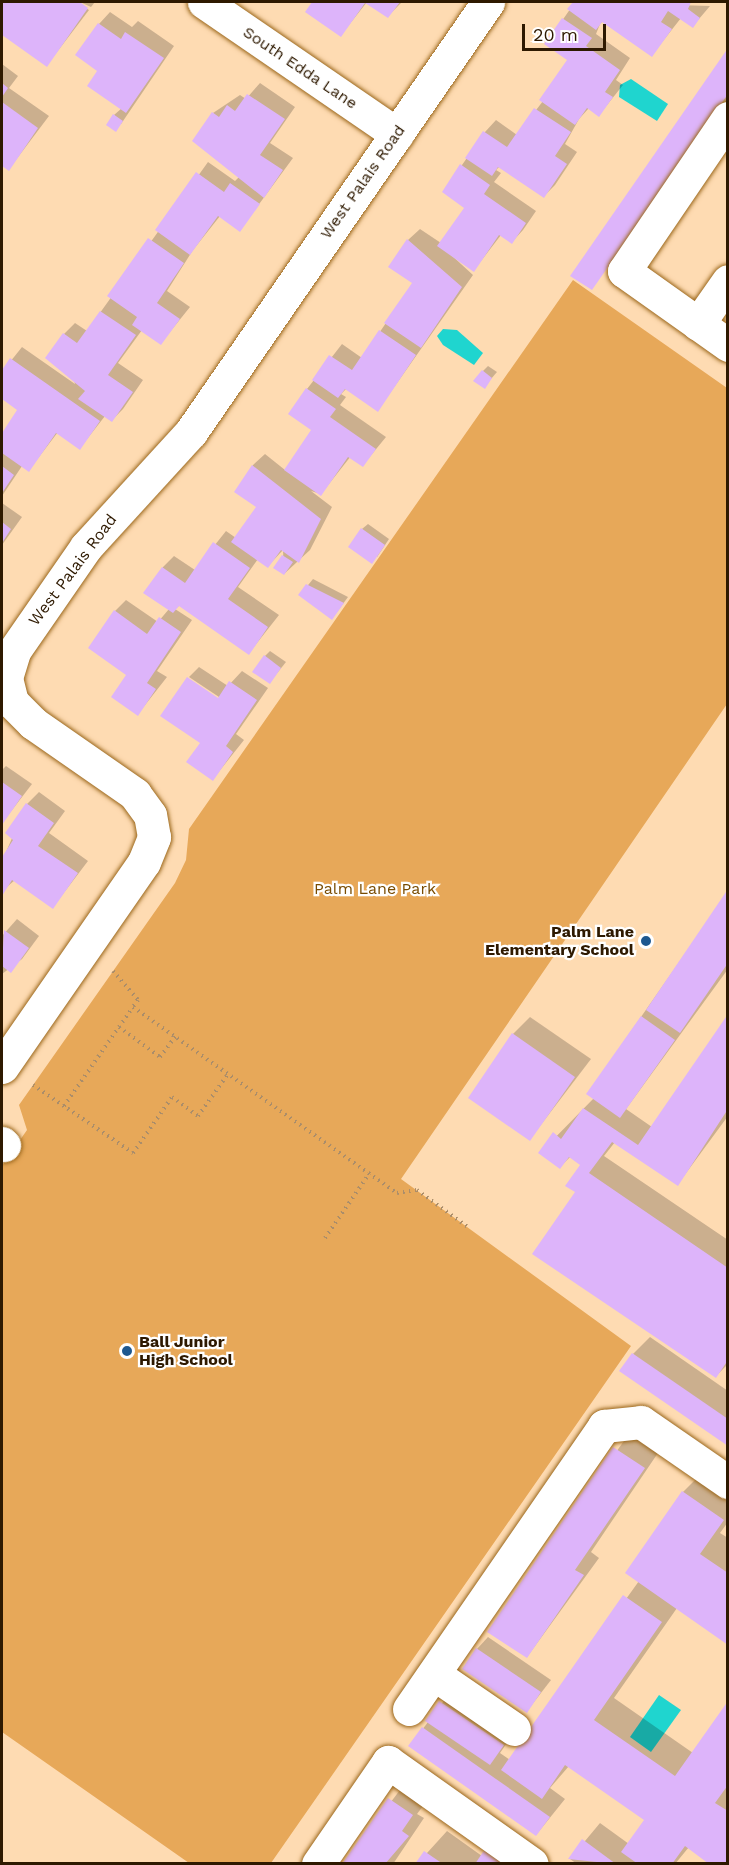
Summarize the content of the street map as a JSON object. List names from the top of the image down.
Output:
{
  "streets": {
    "street": ["South Edda Lane", "West Palais Road"]
  },
  "crossings": [
    ["South Edda Lane", "West Palais Road"]
  ],
  "parks": ["Palm Lane Park"],
  "places": ["Palm Lane Elementary School", "Ball Junior High School"],
  "scale_bar": "20 m"
}
